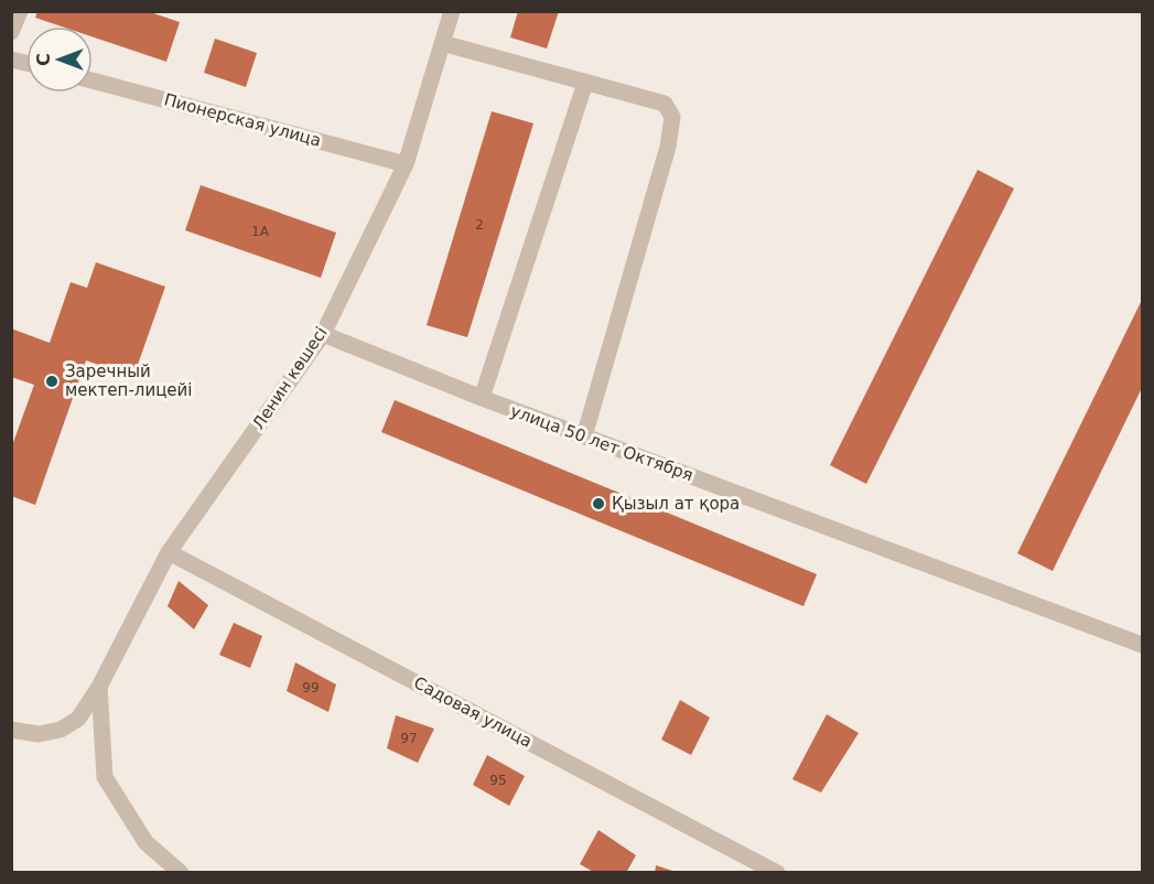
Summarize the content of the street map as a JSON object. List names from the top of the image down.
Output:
{
  "streets": {
    "street": [
      "Пионерская улица",
      "Ленин көшесі",
      "улица 50 лет Октября",
      "Садовая улица"
    ]
  },
  "crossings": [
    ["Пионерская улица", "Ленин көшесі"],
    ["Ленин көшесі", "улица 50 лет Октября"],
    ["Ленин көшесі", "Садовая улица"]
  ],
  "places": ["Заречный мектеп-лицейі", "Қызыл ат қора"],
  "house_numbers": [
    "2",
    "1А",
    "99",
    "97",
    "95"
  ],
  "north": "left"
}
